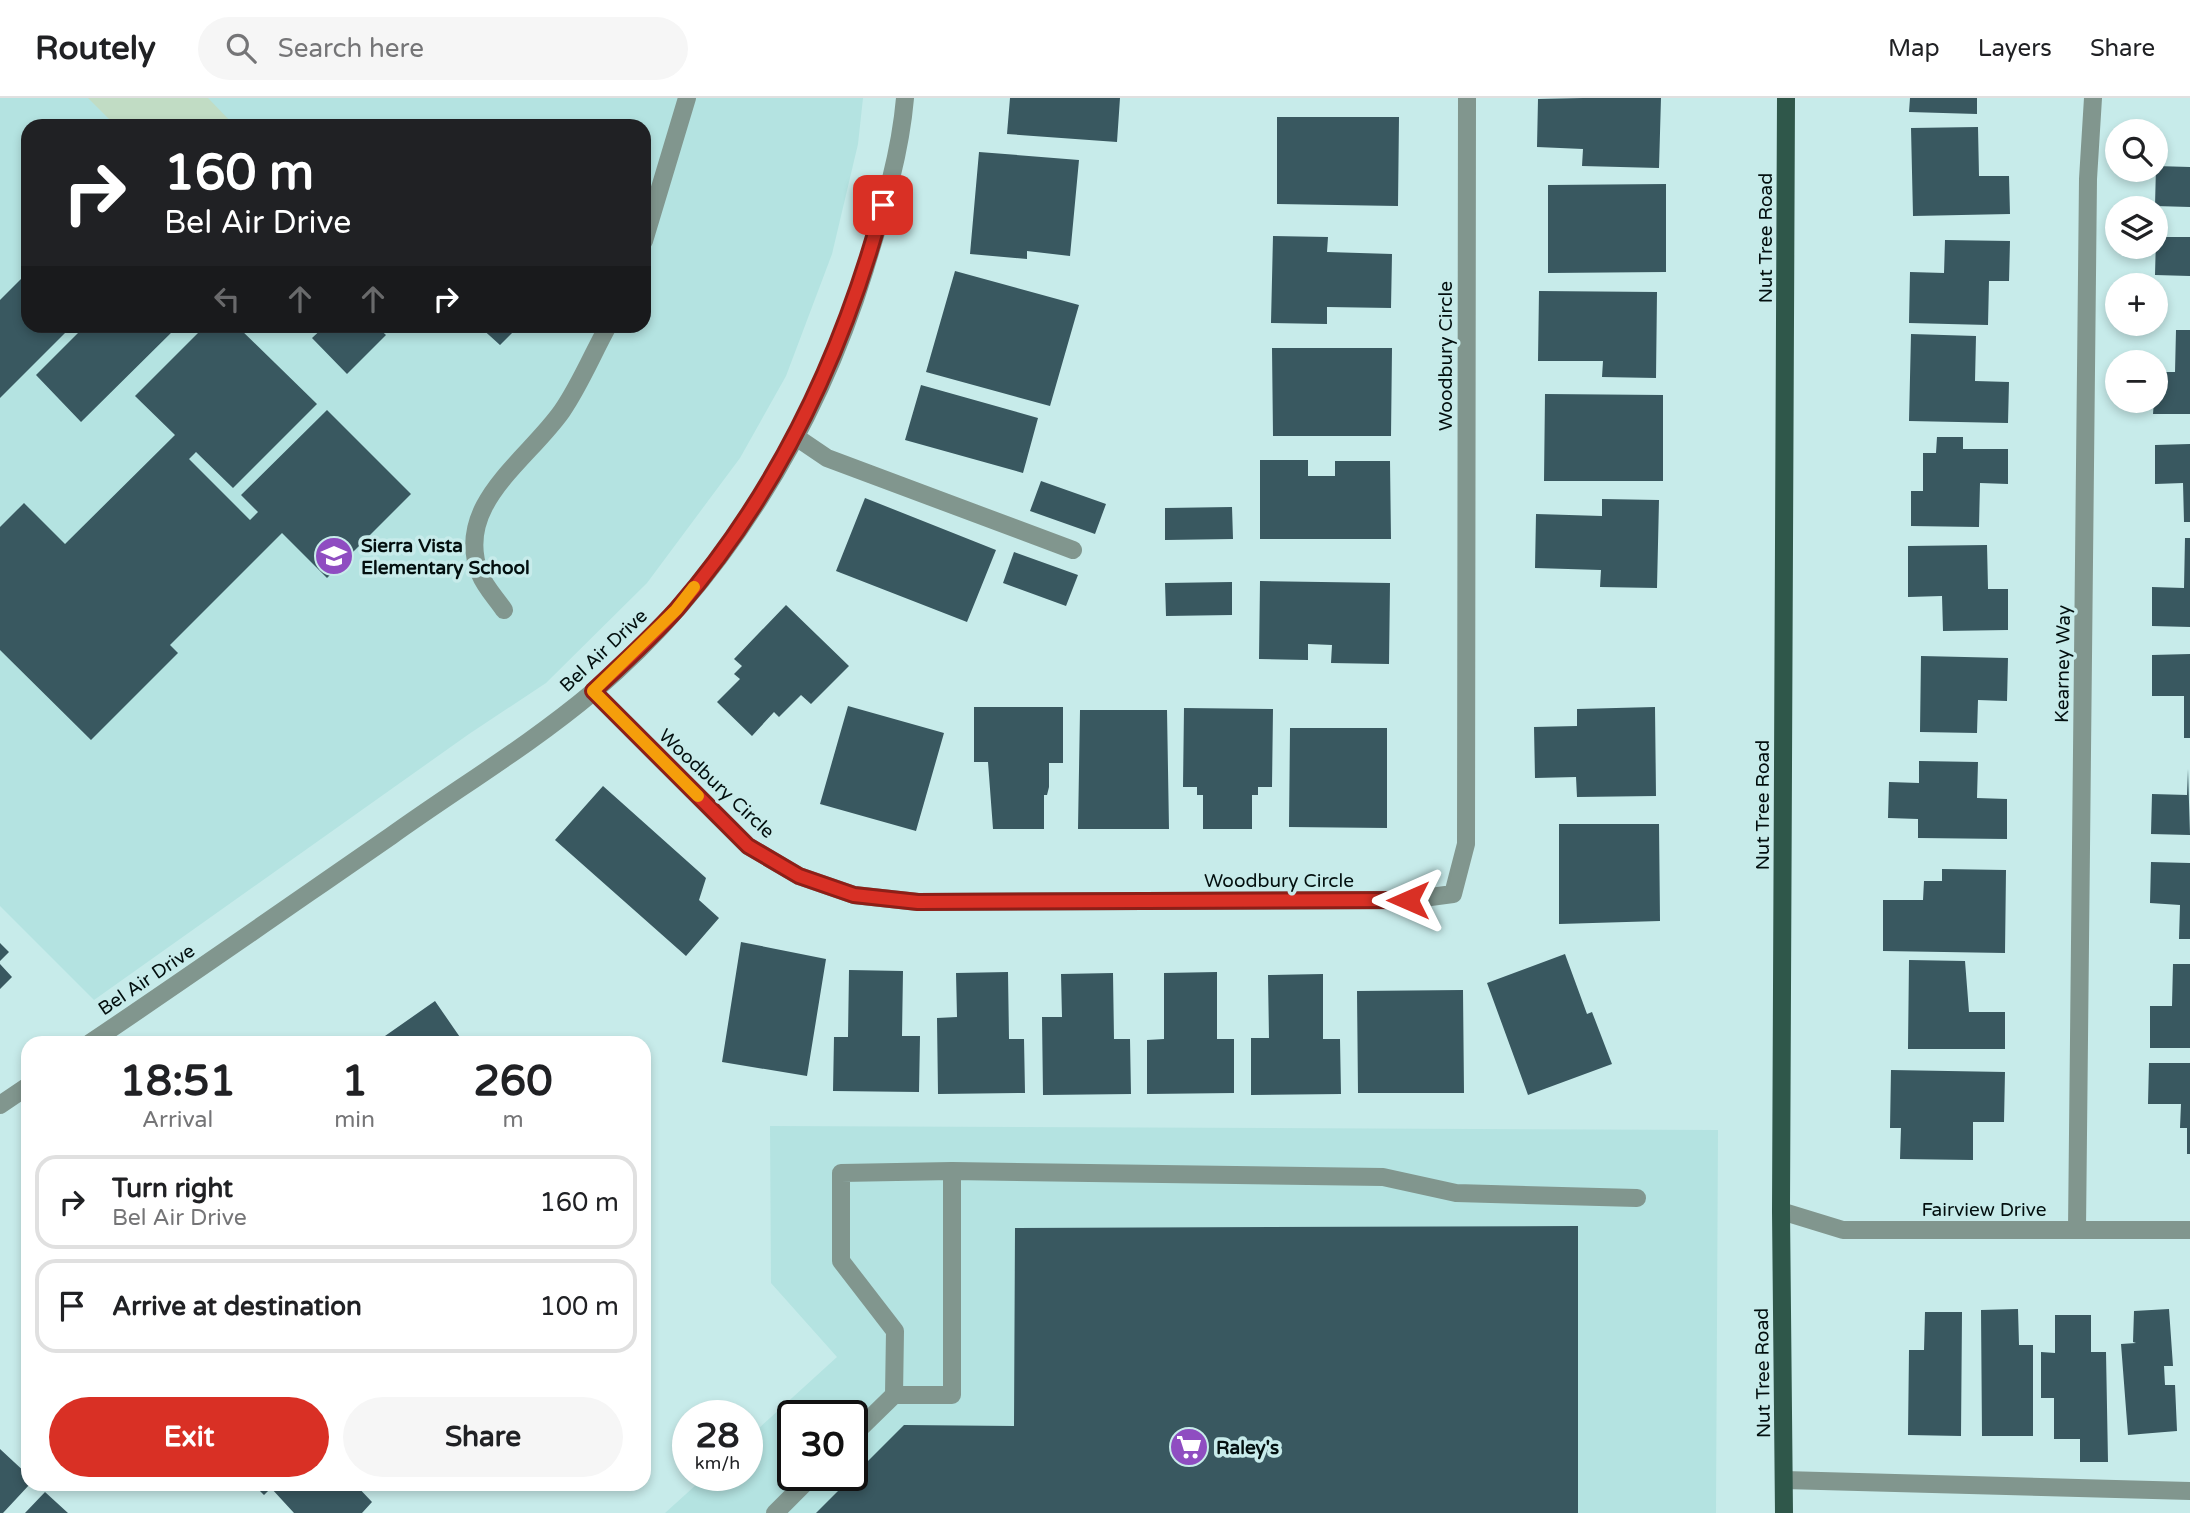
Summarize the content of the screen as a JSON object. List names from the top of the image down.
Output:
{
  "streets": {
    "main road": ["Nut Tree Road"],
    "street": [
      "Woodbury Circle",
      "Bel Air Drive",
      "Kearney Way",
      "Fairview Drive"
    ]
  },
  "crossings": [
    ["Nut Tree Road", "Fairview Drive"],
    ["Woodbury Circle", "Bel Air Drive"],
    ["Kearney Way", "Fairview Drive"]
  ],
  "places": {
    "school or university": ["Sierra Vista Elementary School"],
    "supermarket": ["Raley's"]
  },
  "page": {
    "header": "Routely",
    "search": "Search here",
    "nav": ["Map", "Layers", "Share"],
    "map_buttons": ["+", "−"],
    "turn": ["160 m", "Bel Air Drive"],
    "eta": [
      "18:51",
      "Arrival",
      "1",
      "min",
      "260",
      "m"
    ],
    "list": [
      {
        "name": "Turn right",
        "note": "Bel Air Drive",
        "value": "160 m"
      },
      {
        "name": "Arrive at destination",
        "value": "100 m"
      }
    ],
    "buttons": ["Exit", "Share"],
    "speed": "28 km/h",
    "limit": "30"
  }
}
